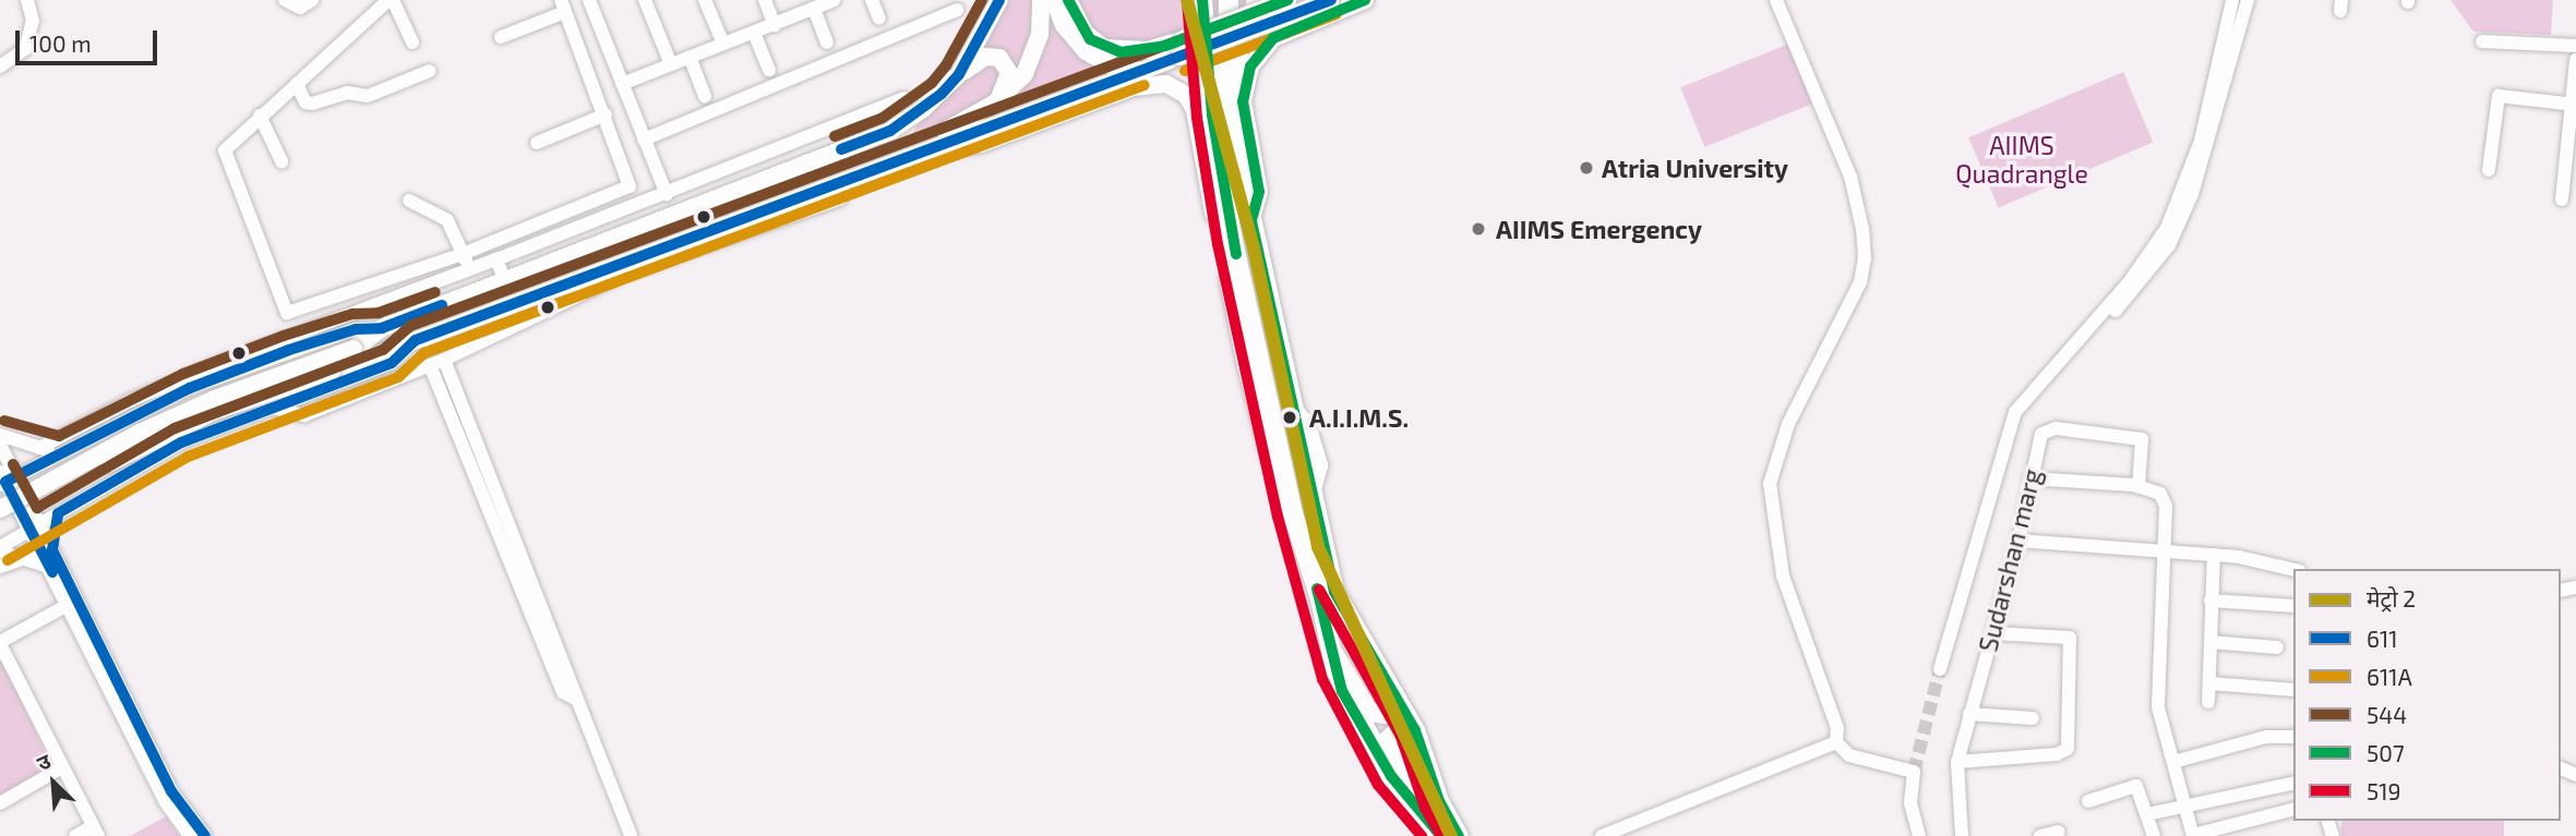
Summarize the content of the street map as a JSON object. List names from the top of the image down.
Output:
{
  "streets": {
    "street": ["Sudarshan marg"]
  },
  "parks": ["AIIMS Quadrangle"],
  "places": ["Atria University", "AIIMS Emergency", "A.I.I.M.S."],
  "lines": [
    "metro line 2",
    "transit line 611",
    "transit line 544",
    "transit line 507",
    "transit line 519",
    "transit line 611A"
  ],
  "legend": [
    "मेट्रो 2",
    "611",
    "611A",
    "544",
    "507",
    "519"
  ],
  "scale_bar": "100 m",
  "north": "top left"
}
